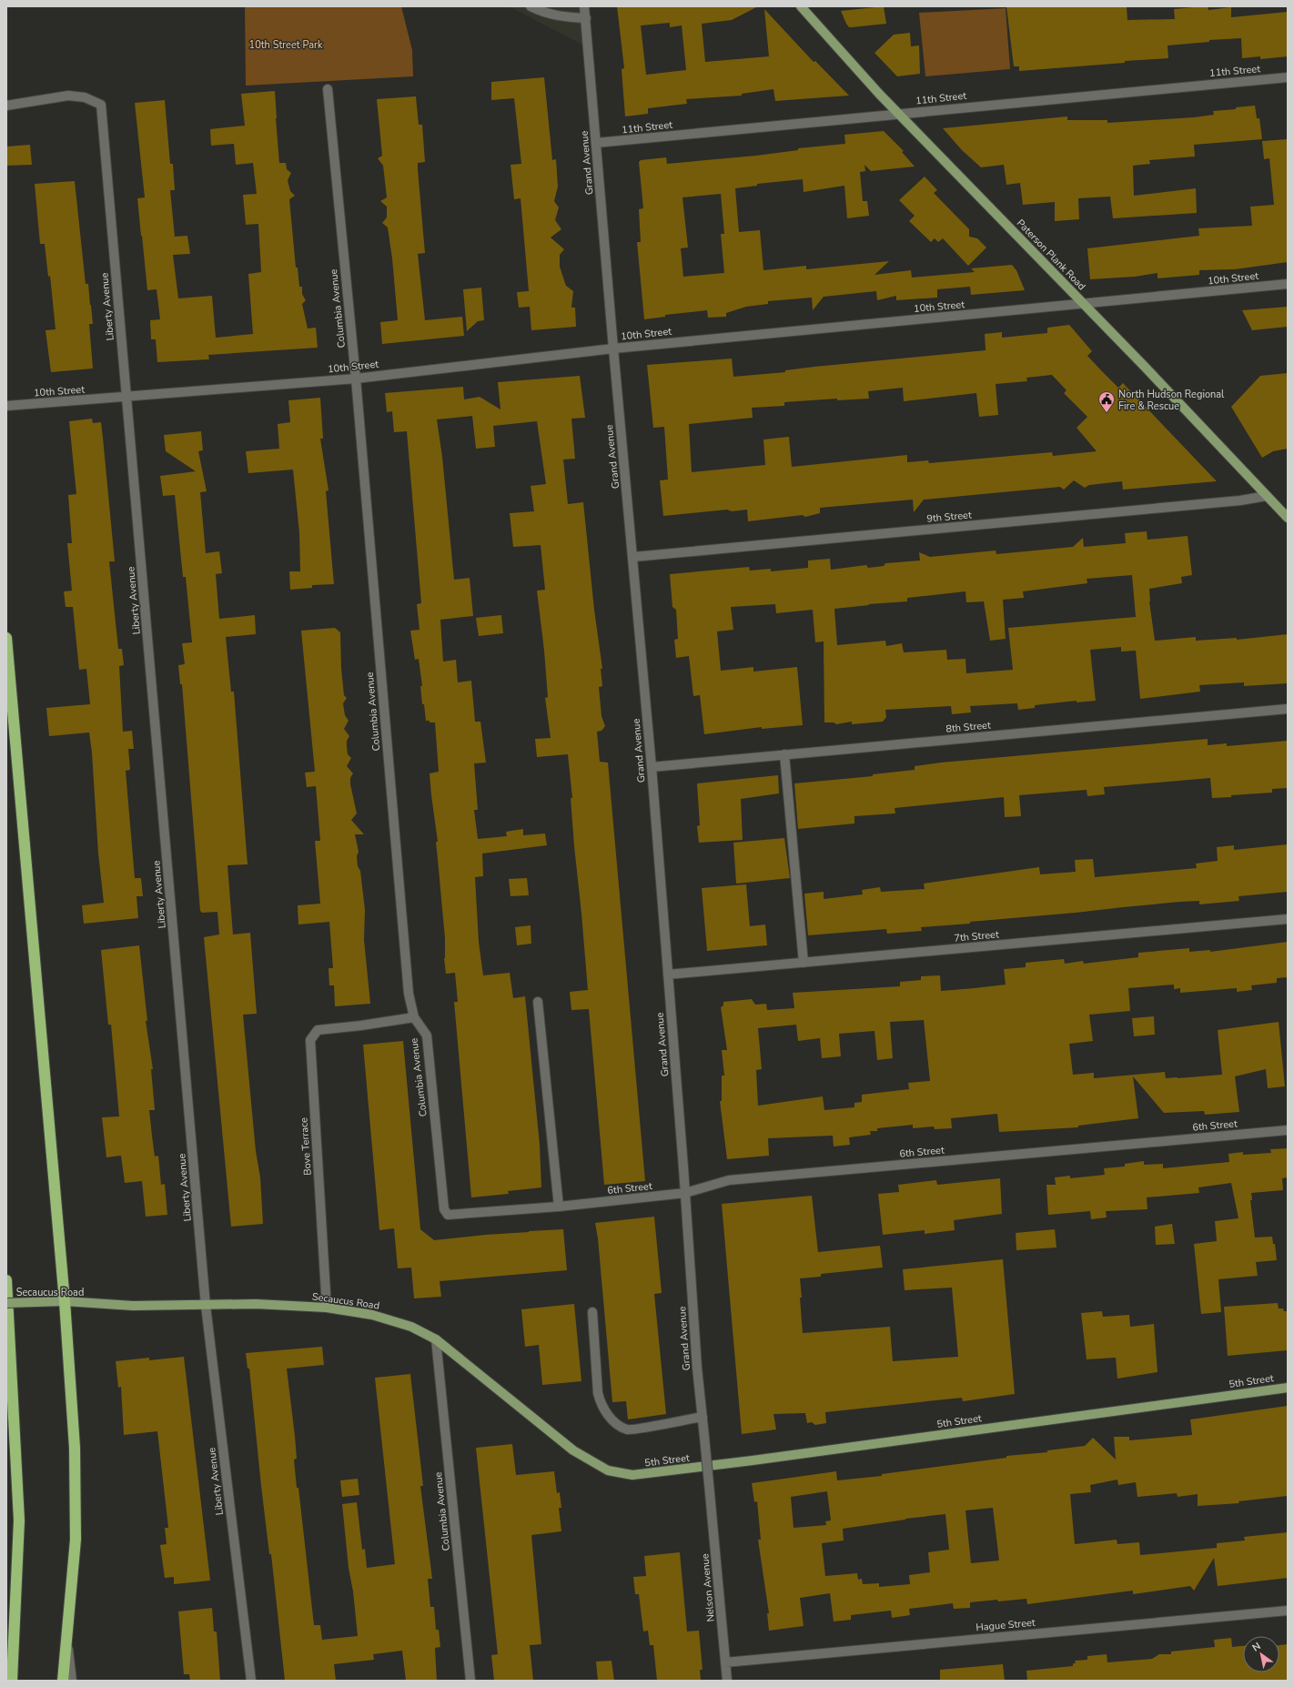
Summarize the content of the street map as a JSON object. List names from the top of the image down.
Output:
{
  "streets": {
    "main road": ["Paterson Plank Road", "Secaucus Road", "5th Street"],
    "street": [
      "11th Street",
      "Grand Avenue",
      "10th Street",
      "Liberty Avenue",
      "Columbia Avenue",
      "9th Street",
      "8th Street",
      "7th Street",
      "6th Street",
      "Bove Terrace",
      "Nelson Avenue",
      "Hague Street"
    ]
  },
  "crossings": [
    ["11th Street", "Grand Avenue"],
    ["11th Street", "Paterson Plank Road"],
    ["Grand Avenue", "10th Street"],
    ["Grand Avenue", "9th Street"],
    ["Grand Avenue", "8th Street"],
    ["Grand Avenue", "7th Street"],
    ["Grand Avenue", "6th Street"],
    ["Grand Avenue", "Nelson Avenue"],
    ["Paterson Plank Road", "10th Street"],
    ["Paterson Plank Road", "9th Street"],
    ["10th Street", "Liberty Avenue"],
    ["10th Street", "Columbia Avenue"],
    ["Liberty Avenue", "Secaucus Road"],
    ["Columbia Avenue", "6th Street"],
    ["Columbia Avenue", "Bove Terrace"],
    ["Columbia Avenue", "Secaucus Road"],
    ["Bove Terrace", "Secaucus Road"],
    ["Secaucus Road", "5th Street"],
    ["Nelson Avenue", "Hague Street"]
  ],
  "parks": ["10th Street Park"],
  "places": {
    "public building": ["North Hudson Regional Fire & Rescue"]
  },
  "north": "top left"
}
